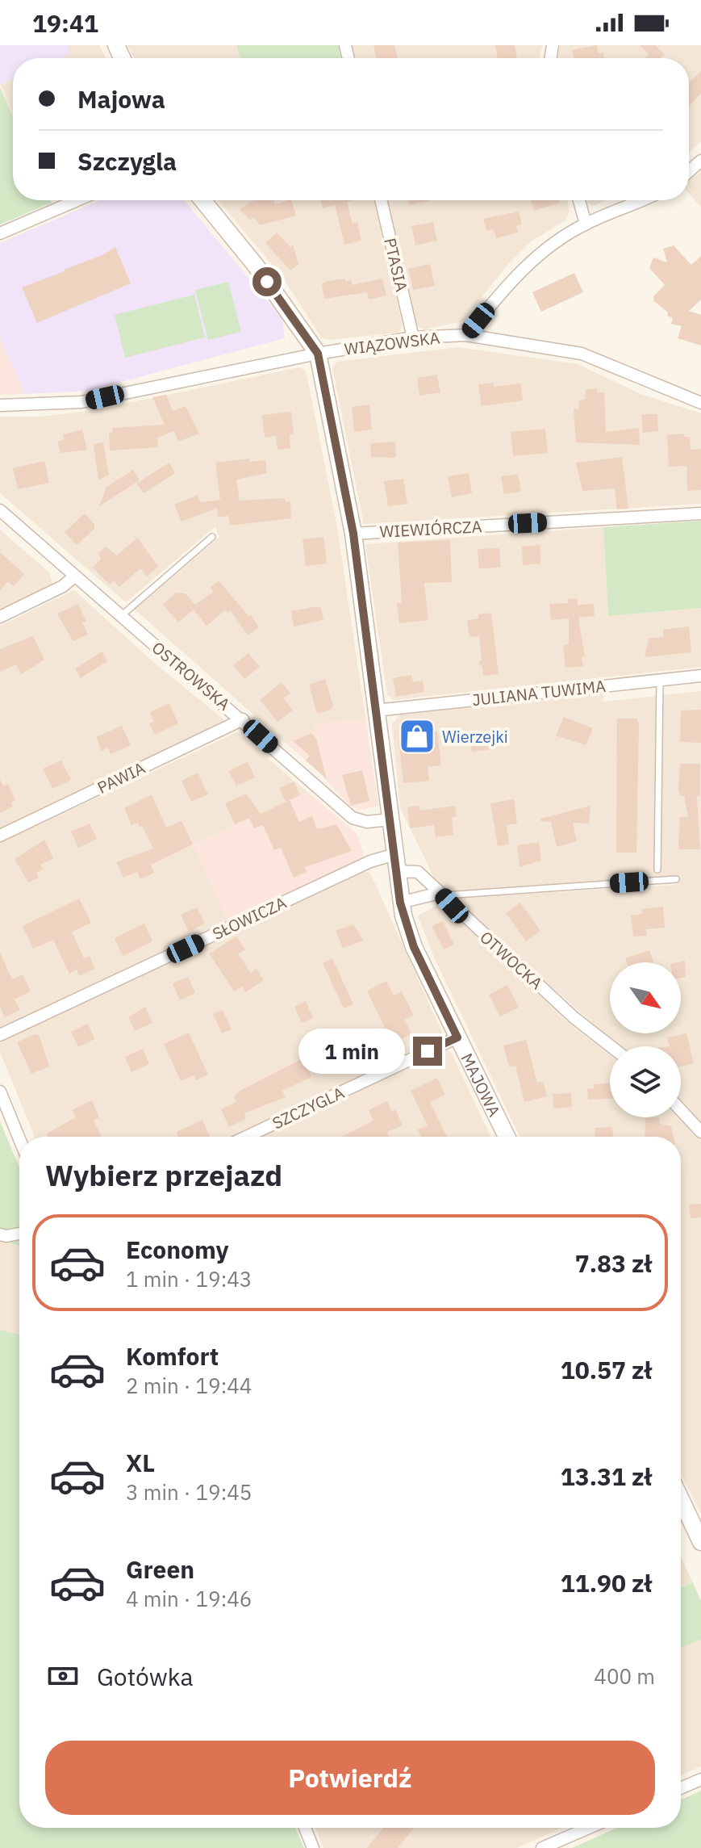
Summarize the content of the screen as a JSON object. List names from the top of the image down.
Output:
{
  "streets": {
    "street": [
      "PTASIA",
      "WIĄZOWSKA",
      "WIEWIÓRCZA",
      "OSTROWSKA",
      "JULIANA TUWIMA",
      "PAWIA",
      "SŁOWICZA",
      "OTWOCKA",
      "MAJOWA",
      "SZCZYGLA"
    ]
  },
  "crossings": [
    ["PTASIA", "WIĄZOWSKA"],
    ["WIĄZOWSKA", "MAJOWA"],
    ["WIEWIÓRCZA", "MAJOWA"],
    ["OSTROWSKA", "PAWIA"],
    ["OSTROWSKA", "MAJOWA"],
    ["JULIANA TUWIMA", "MAJOWA"],
    ["SŁOWICZA", "OTWOCKA"],
    ["SŁOWICZA", "MAJOWA"],
    ["OTWOCKA", "MAJOWA"],
    ["MAJOWA", "SZCZYGLA"]
  ],
  "places": {
    "shop": ["Wierzejki"]
  },
  "north": "bottom right",
  "page": {
    "status": "19:41",
    "banner": ["Majowa", "Szczygla"],
    "bubble": "1 min",
    "heading": "Wybierz przejazd",
    "list": [
      {
        "name": "Economy",
        "note": "1 min · 19:43",
        "value": "7.83 zł"
      },
      {
        "name": "Komfort",
        "note": "2 min · 19:44",
        "value": "10.57 zł"
      },
      {
        "name": "XL",
        "note": "3 min · 19:45",
        "value": "13.31 zł"
      },
      {
        "name": "Green",
        "note": "4 min · 19:46",
        "value": "11.90 zł"
      }
    ],
    "pay": ["Gotówka", "400 m"],
    "buttons": "Potwierdź"
  }
}
